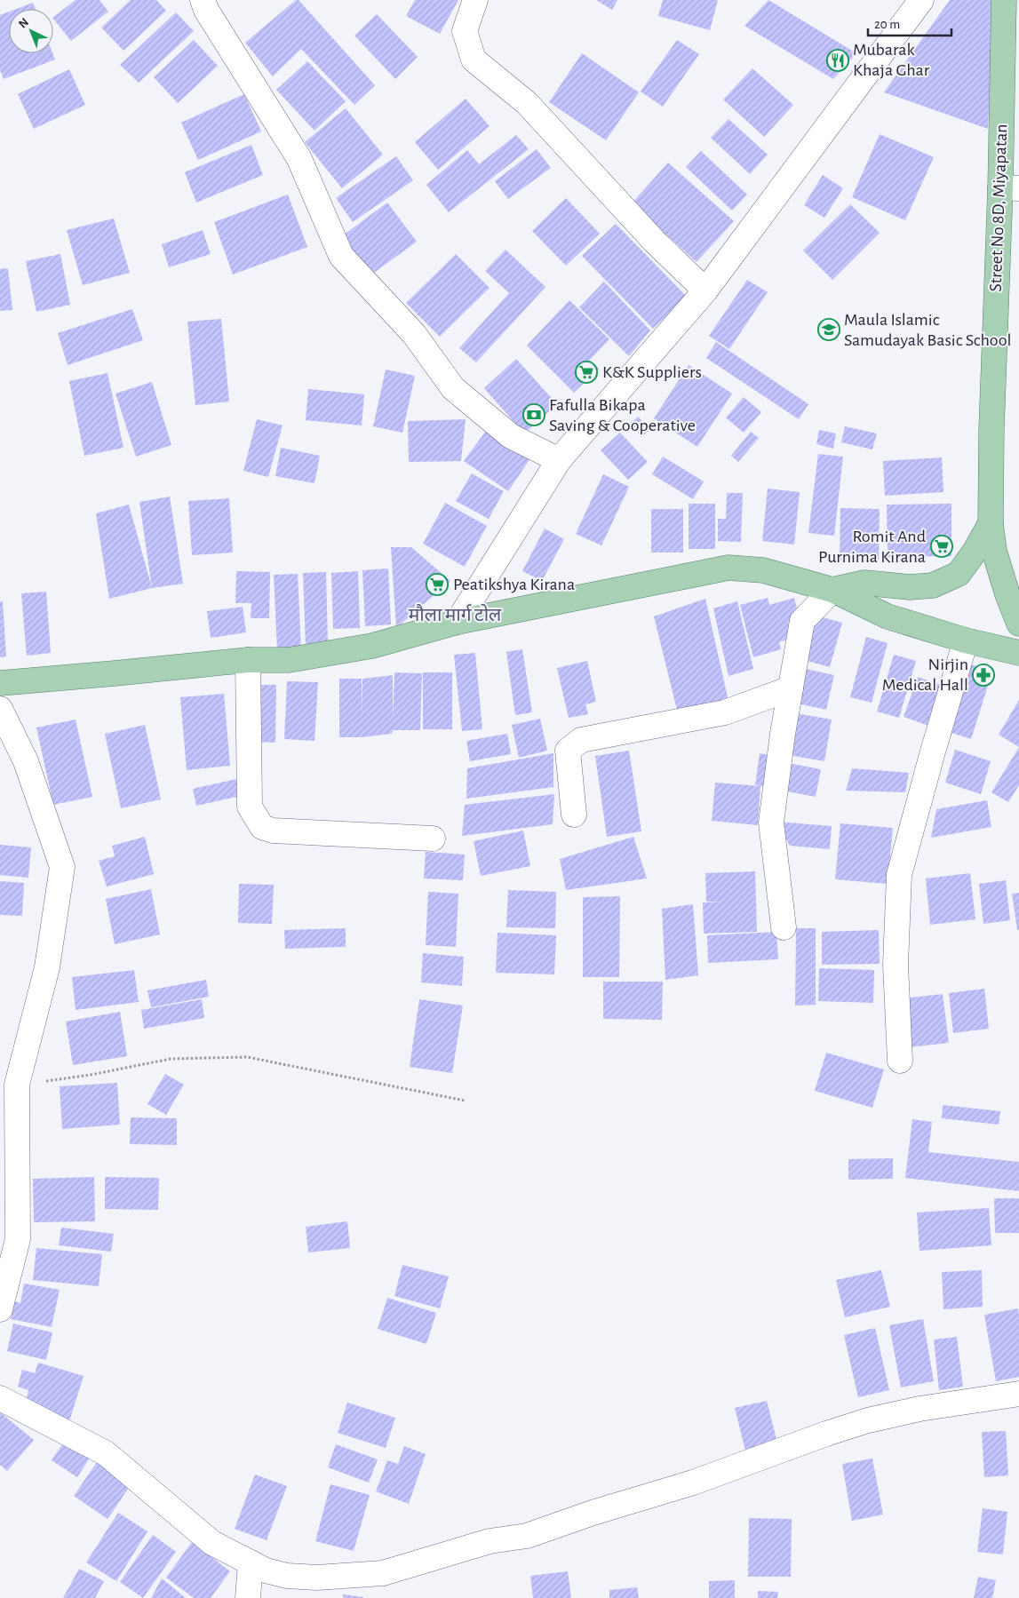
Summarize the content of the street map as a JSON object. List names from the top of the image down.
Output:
{
  "streets": {
    "main road": ["Street No 8D, Miyapatan"]
  },
  "districts": ["मौला मार्ग टोल"],
  "places": {
    "restaurant": ["Mubarak Khaja Ghar"],
    "school or university": ["Maula Islamic Samudayak Basic School"],
    "supermarket": ["K&K Suppliers", "Romit And Purnima Kirana", "Peatikshya Kirana"],
    "bank": ["Fafulla Bikapa Saving & Cooperative"],
    "pharmacy": ["Nirjin Medical Hall"]
  },
  "scale_bar": "20 m",
  "north": "top left"
}
